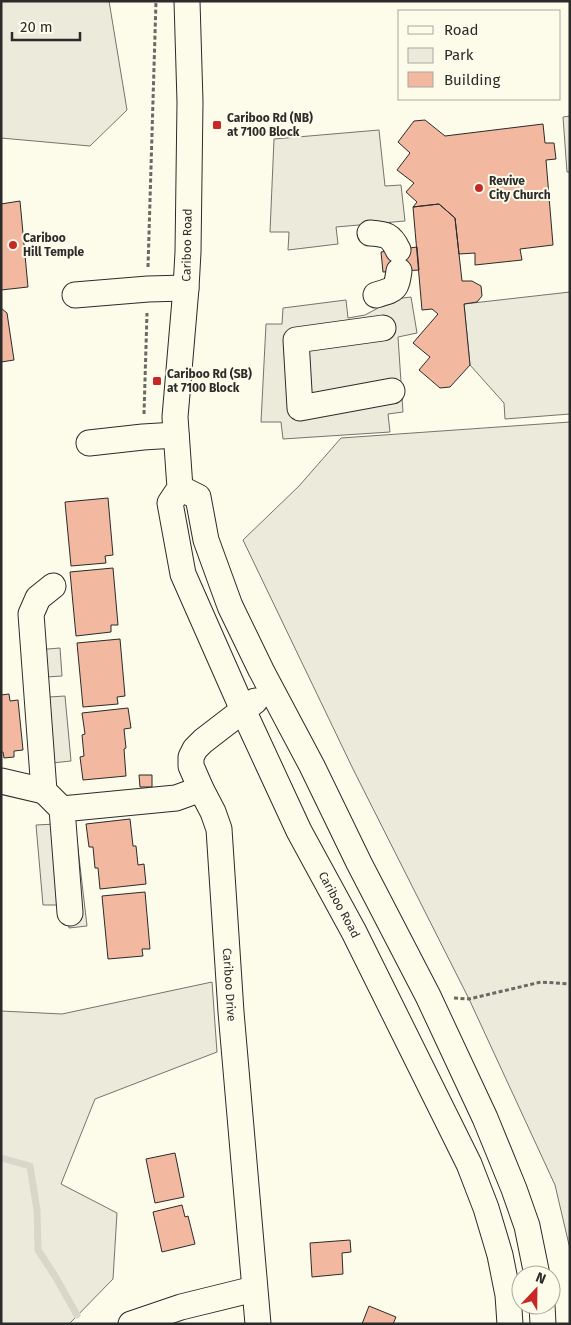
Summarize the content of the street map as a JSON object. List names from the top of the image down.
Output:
{
  "streets": {
    "street": ["Cariboo Road", "Cariboo Drive"]
  },
  "crossings": [
    ["Cariboo Road", "Cariboo Drive"]
  ],
  "places": {
    "transit": ["Cariboo Rd (NB) at 7100 Block", "Cariboo Rd (SB) at 7100 Block"],
    "other": ["Revive City Church", "Cariboo Hill Temple"]
  },
  "legend": ["Road", "Park", "Building"],
  "scale_bar": "20 m",
  "north": "top"
}
